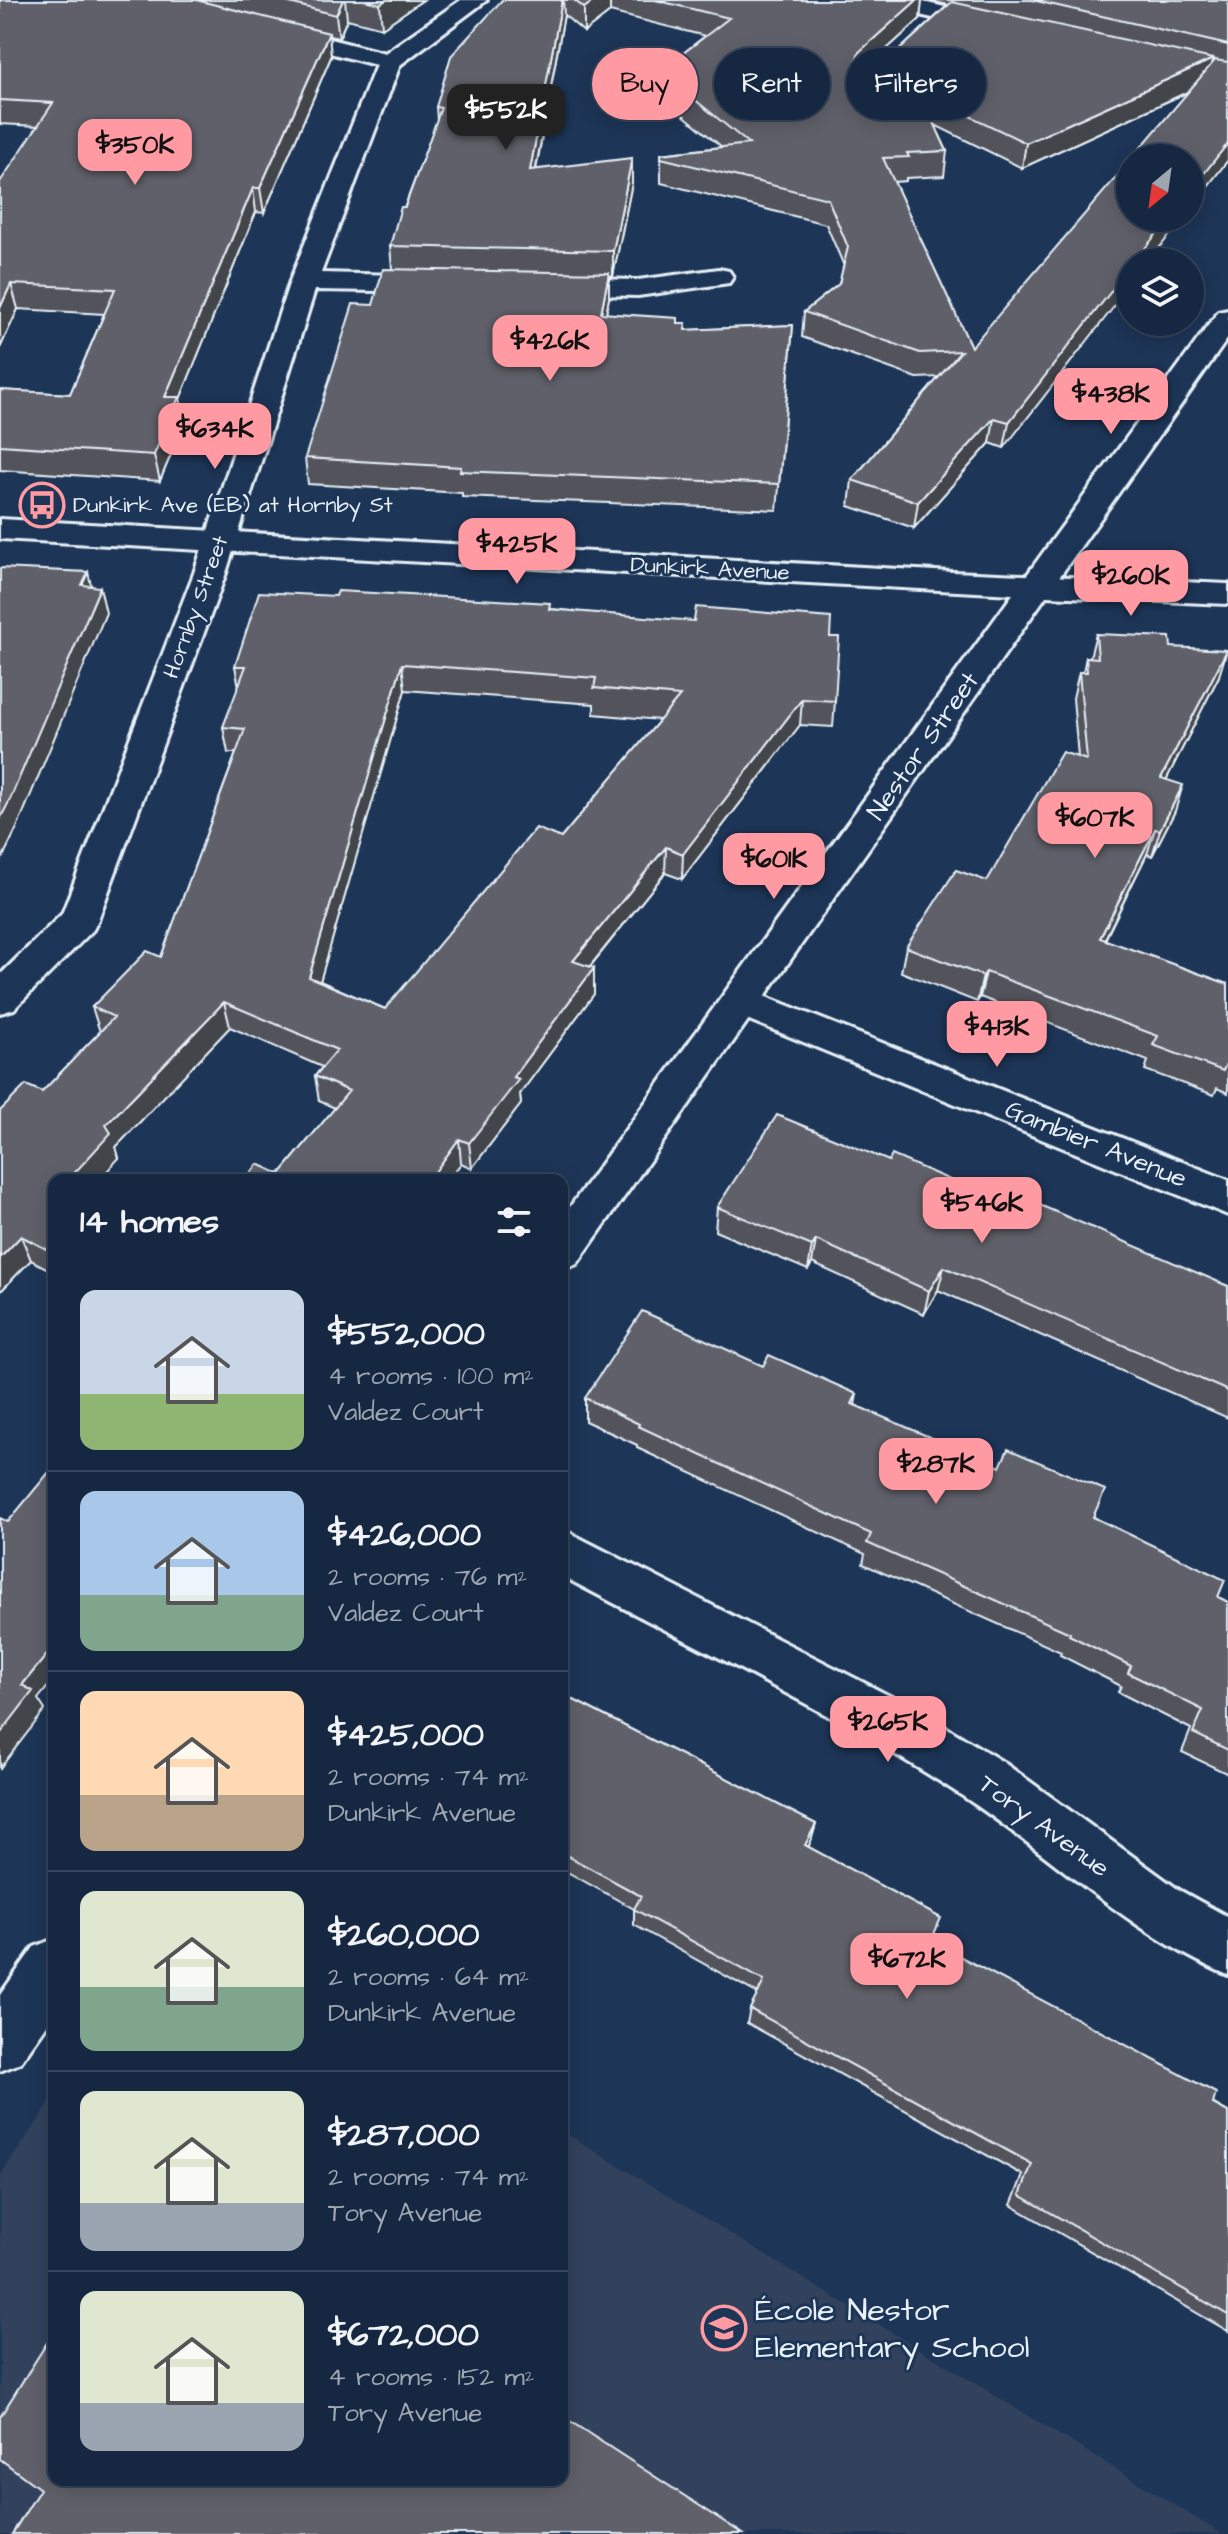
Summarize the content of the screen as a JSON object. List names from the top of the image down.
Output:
{
  "streets": {
    "street": [
      "Dunkirk Avenue",
      "Hornby Street",
      "Nestor Street",
      "Gambier Avenue",
      "Tory Avenue"
    ]
  },
  "crossings": [
    ["Dunkirk Avenue", "Hornby Street"],
    ["Dunkirk Avenue", "Nestor Street"],
    ["Nestor Street", "Gambier Avenue"]
  ],
  "places": {
    "bus stop": ["Dunkirk Ave (EB) at Hornby St"],
    "school or university": ["École Nestor Elementary School"]
  },
  "north": "bottom left",
  "page": {
    "chip": ["Buy", "Rent", "Filters"],
    "price": [
      "$552K",
      "$350K",
      "$426K",
      "$438K",
      "$634K",
      "$425K",
      "$260K",
      "$607K",
      "$601K",
      "$413K",
      "$546K",
      "$287K",
      "$265K",
      "$672K"
    ],
    "heading": "14 homes",
    "list": [
      {
        "name": "$552,000",
        "note": "4 rooms · 100 m² · Valdez Court"
      },
      {
        "name": "$426,000",
        "note": "2 rooms · 76 m² · Valdez Court"
      },
      {
        "name": "$425,000",
        "note": "2 rooms · 74 m² · Dunkirk Avenue"
      },
      {
        "name": "$260,000",
        "note": "2 rooms · 64 m² · Dunkirk Avenue"
      },
      {
        "name": "$287,000",
        "note": "2 rooms · 74 m² · Tory Avenue"
      },
      {
        "name": "$672,000",
        "note": "4 rooms · 152 m² · Tory Avenue"
      }
    ]
  }
}
